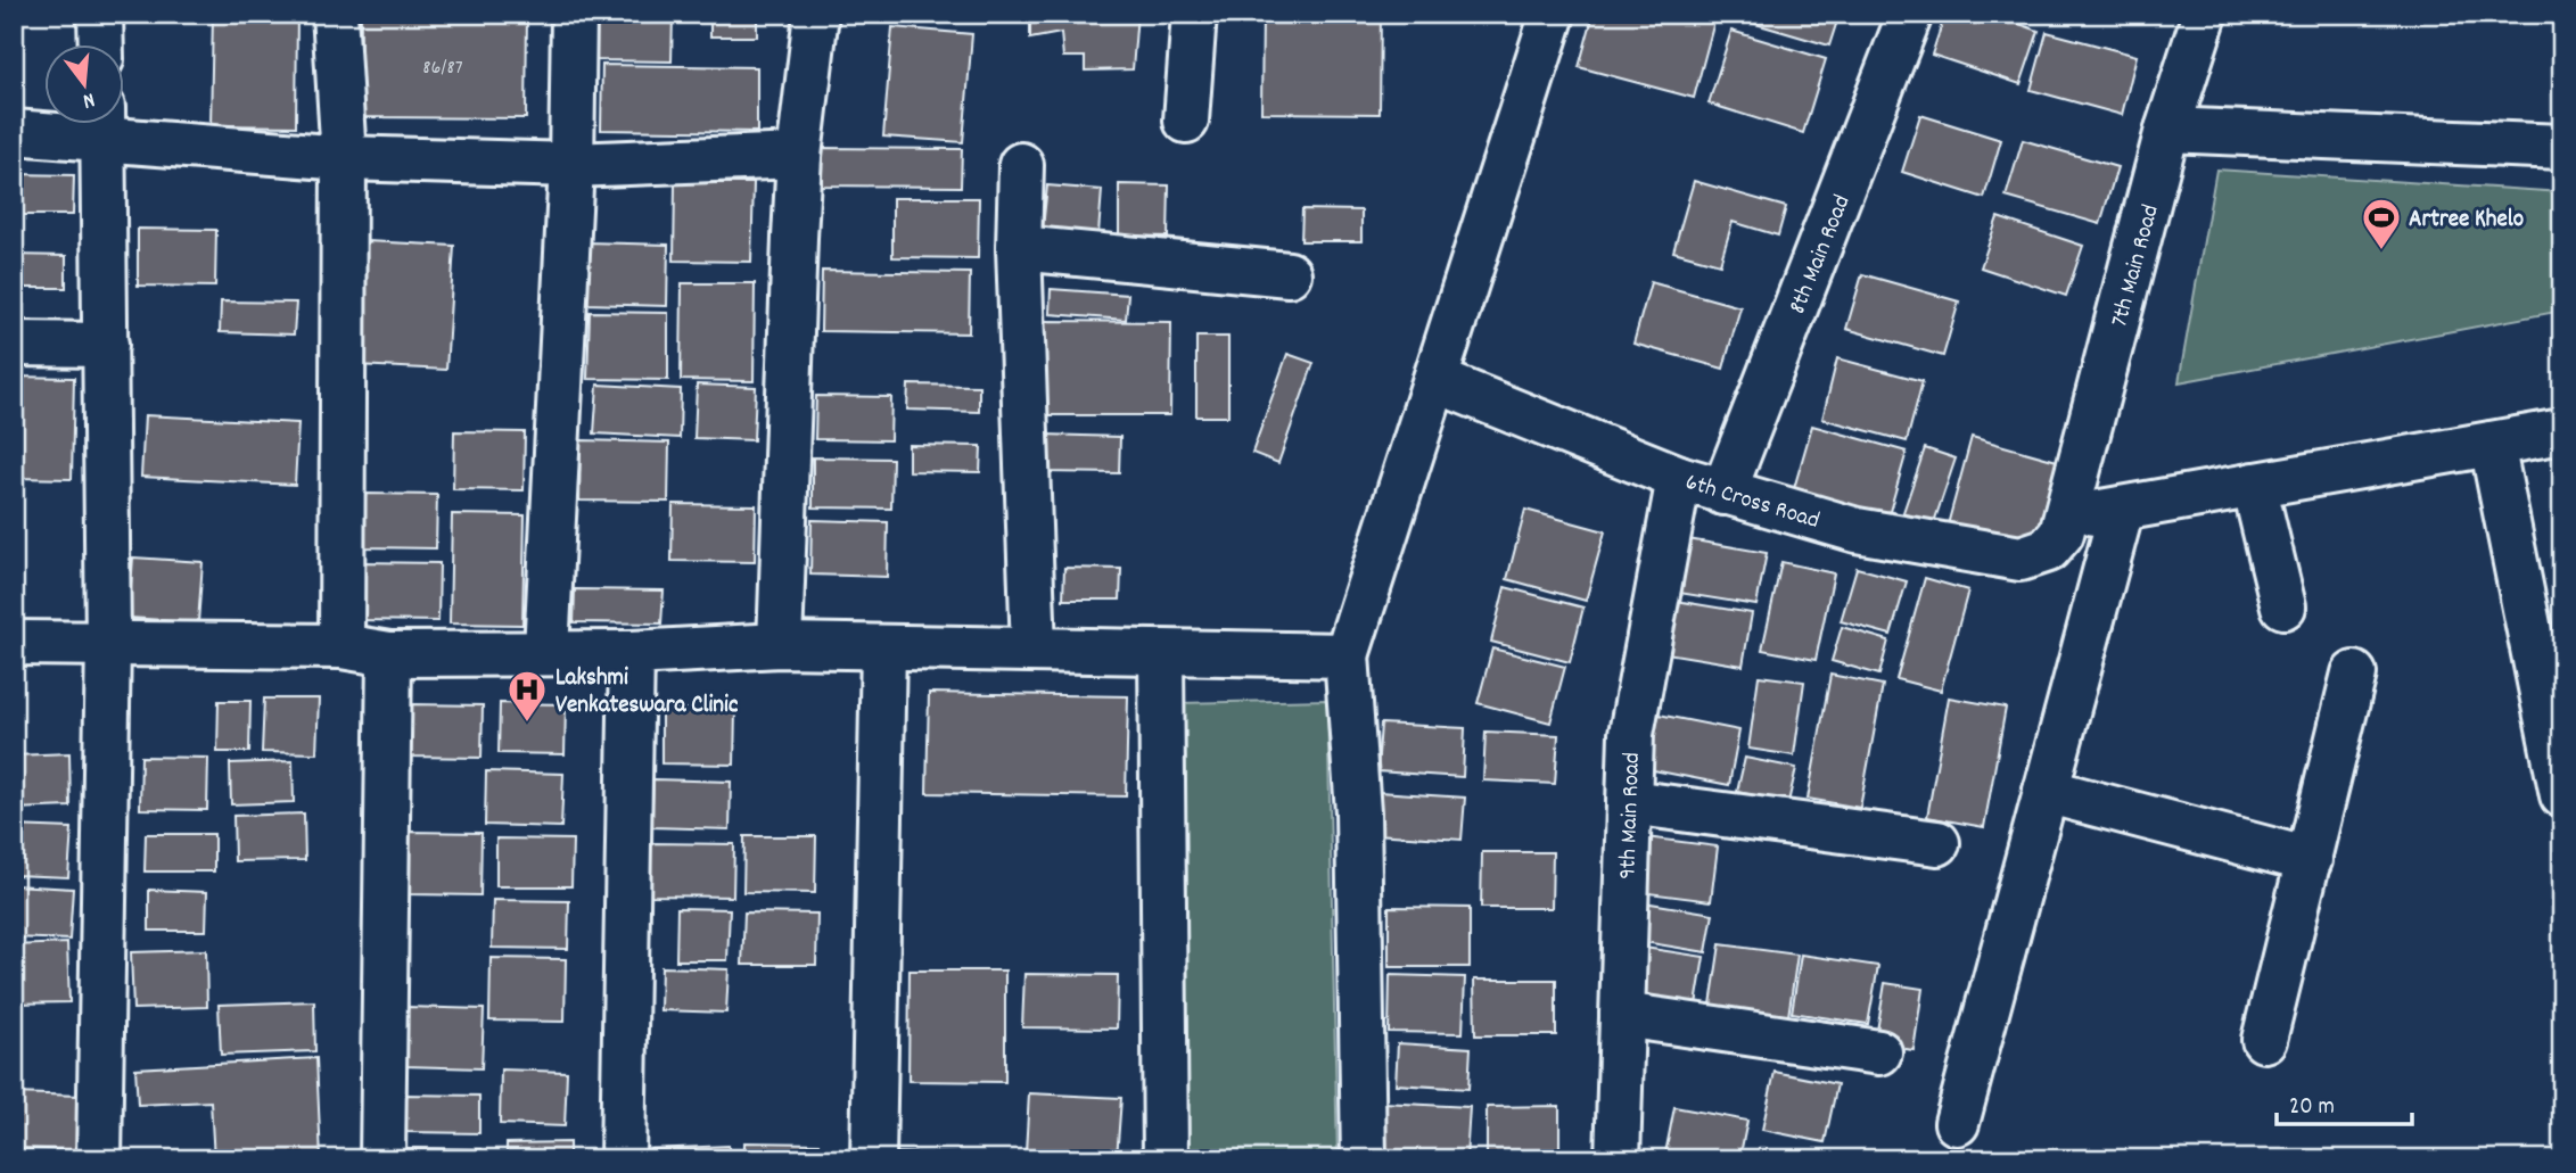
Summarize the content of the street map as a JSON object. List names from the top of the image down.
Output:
{
  "streets": {
    "street": [
      "8th Main Road",
      "7th Main Road",
      "6th Cross Road",
      "9th Main Road"
    ]
  },
  "crossings": [
    ["8th Main Road", "6th Cross Road"],
    ["7th Main Road", "6th Cross Road"],
    ["6th Cross Road", "9th Main Road"]
  ],
  "places": {
    "sports": ["Artree Khelo"],
    "hospital": ["Lakshmi Venkateswara Clinic"]
  },
  "house_numbers": ["86/87"],
  "scale_bar": "20 m",
  "north": "bottom"
}
